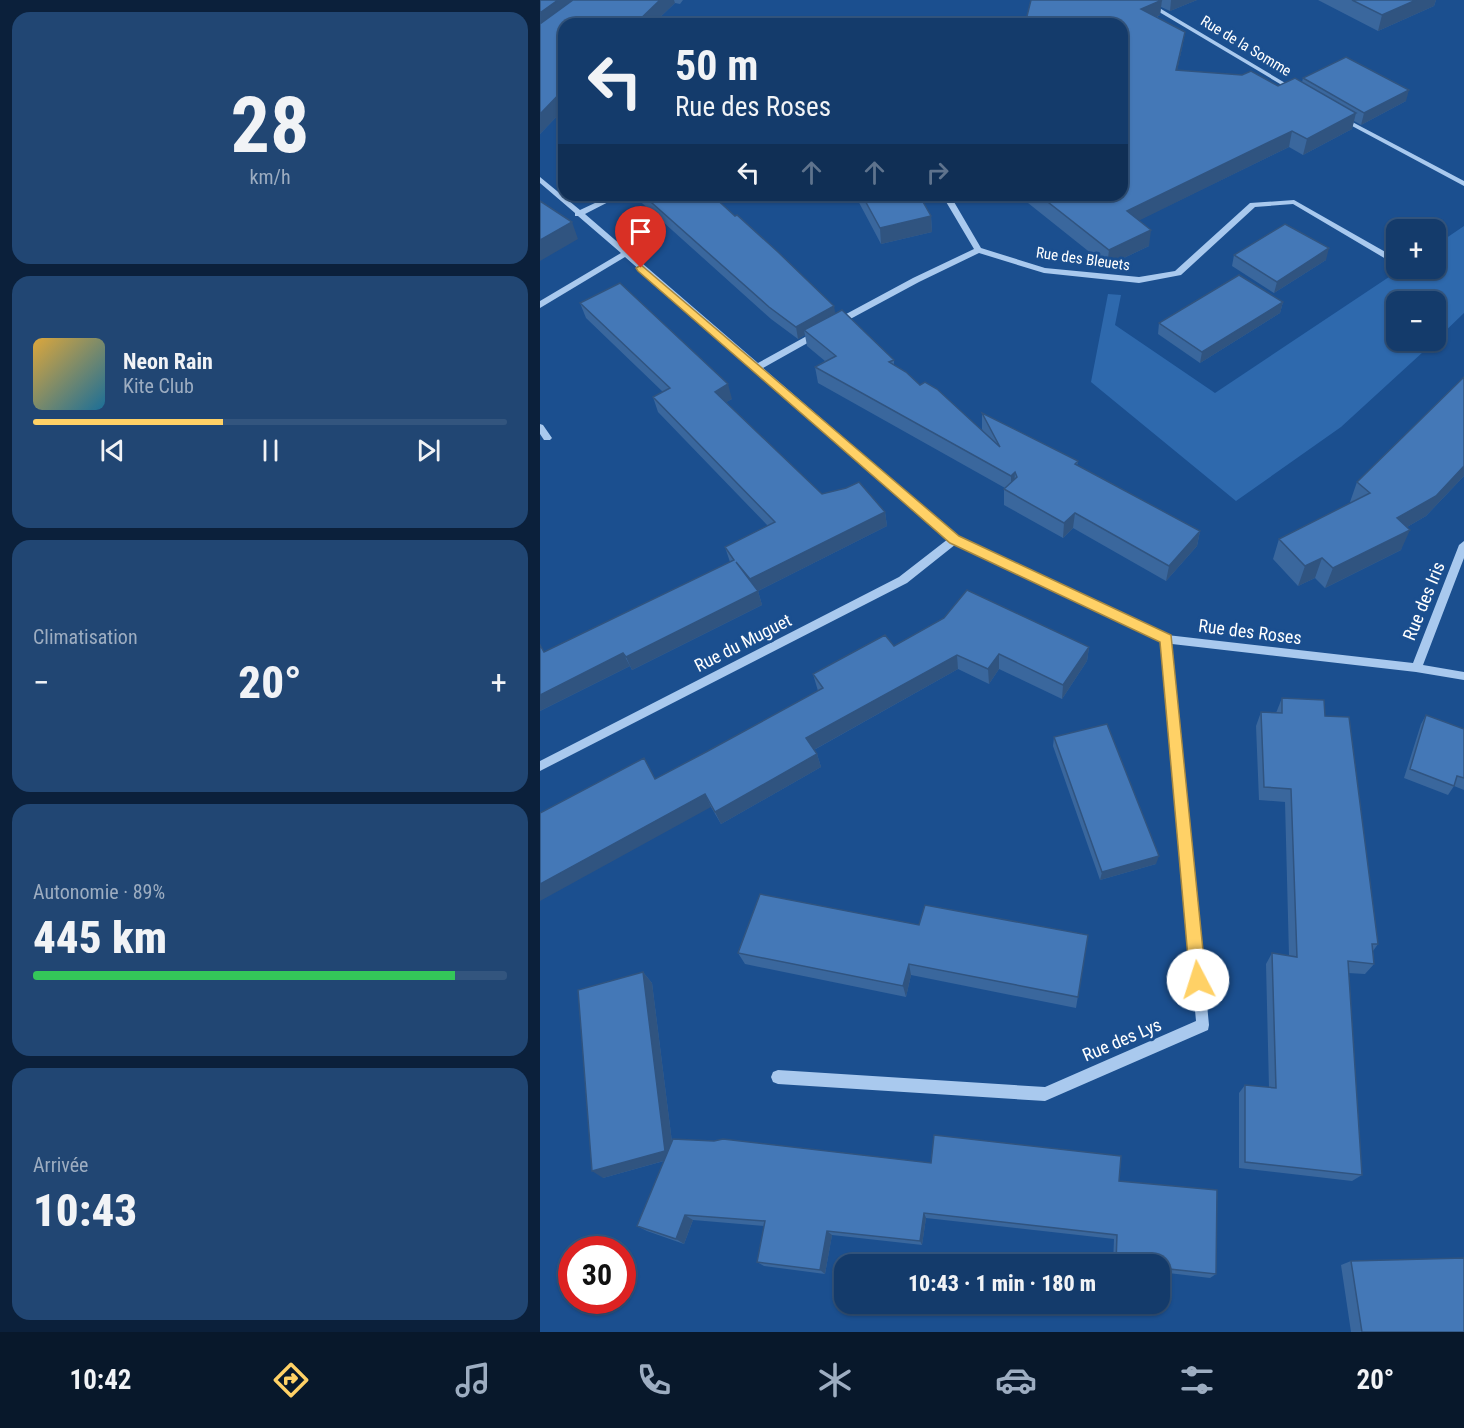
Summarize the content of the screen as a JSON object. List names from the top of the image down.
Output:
{
  "streets": {
    "street": [
      "Rue de la Somme",
      "Rue des Bleuets",
      "Rue des Iris",
      "Rue des Roses",
      "Rue du Muguet",
      "Rue des Lys"
    ]
  },
  "crossings": [
    ["Rue des Iris", "Rue des Roses"],
    ["Rue des Roses", "Rue du Muguet"],
    ["Rue des Roses", "Rue des Lys"]
  ],
  "page": {
    "tile": [
      ["28", "km/h"],
      "Climatisation",
      ["Autonomie · 89%", "445 km"],
      ["Arrivée", "10:43"]
    ],
    "turn": ["50 m", "Rue des Roses"],
    "map_buttons": ["+", "−"],
    "song": ["Neon Rain", "Kite Club"],
    "heat": ["−", "20°", "+"],
    "limit": "30",
    "trip": "10:43 · 1 min · 180 m",
    "tabs": ["10:42", "20°"]
  }
}
